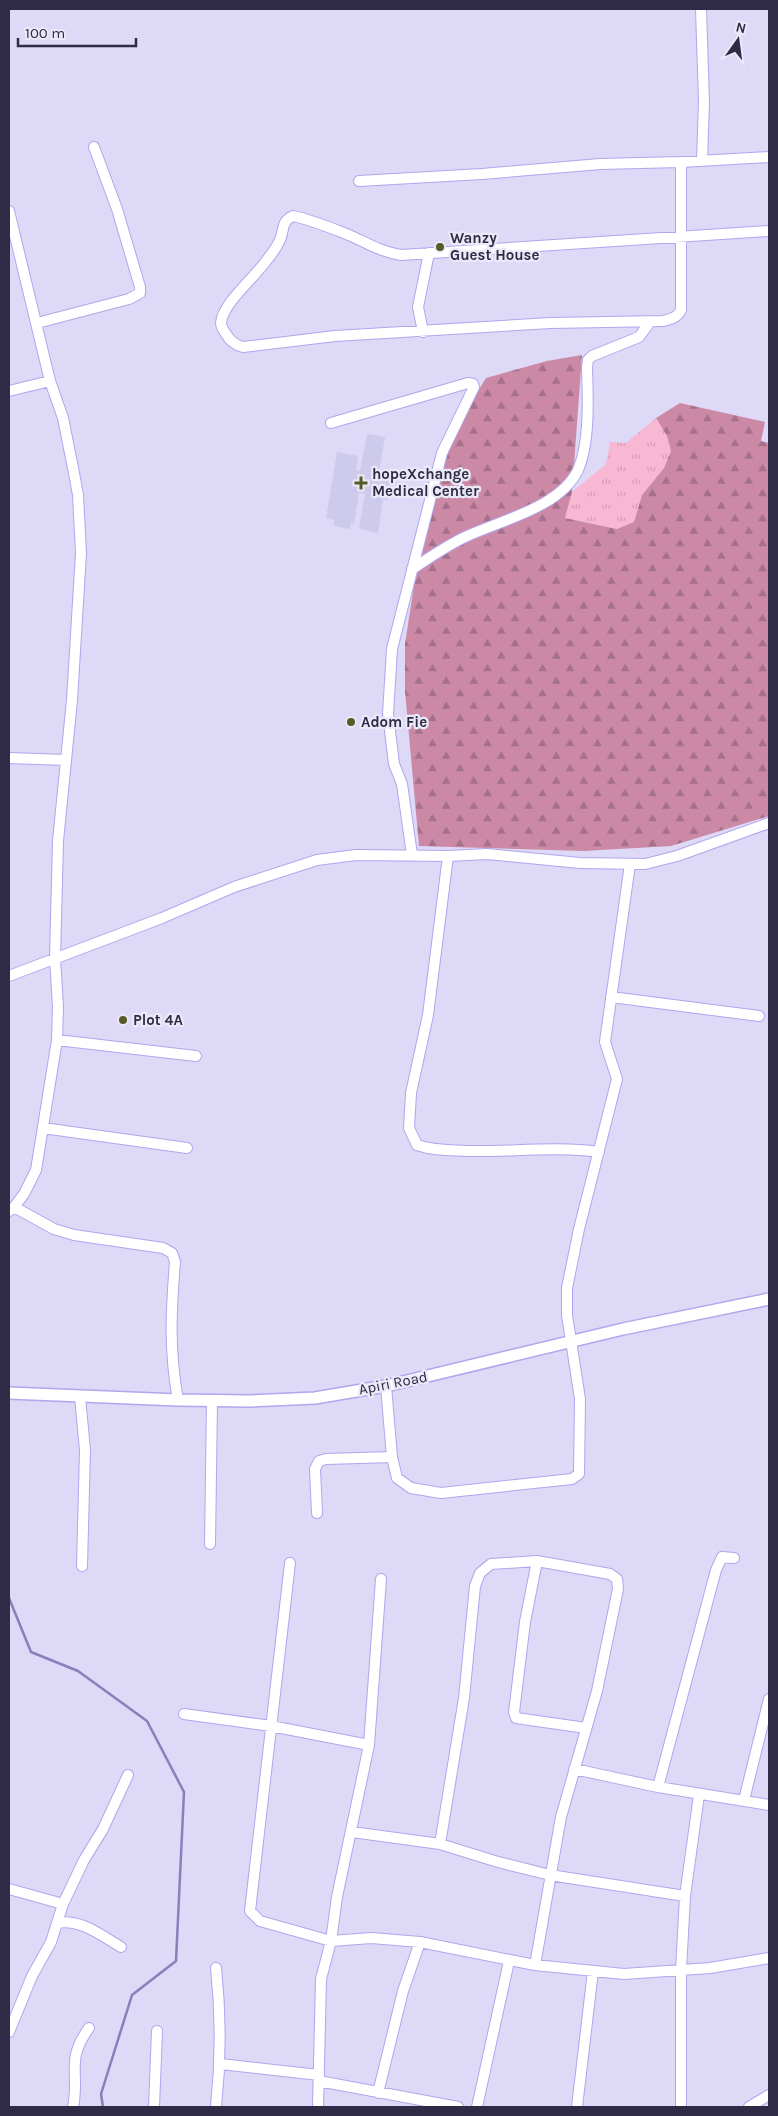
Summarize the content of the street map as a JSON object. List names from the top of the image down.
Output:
{
  "streets": {
    "street": ["Apiri Road"]
  },
  "places": {
    "other": ["Wanzy Guest House", "Adom Fie", "Plot 4A"],
    "health": ["hopeXchange Medical Center"]
  },
  "scale_bar": "100 m",
  "north": "top"
}
